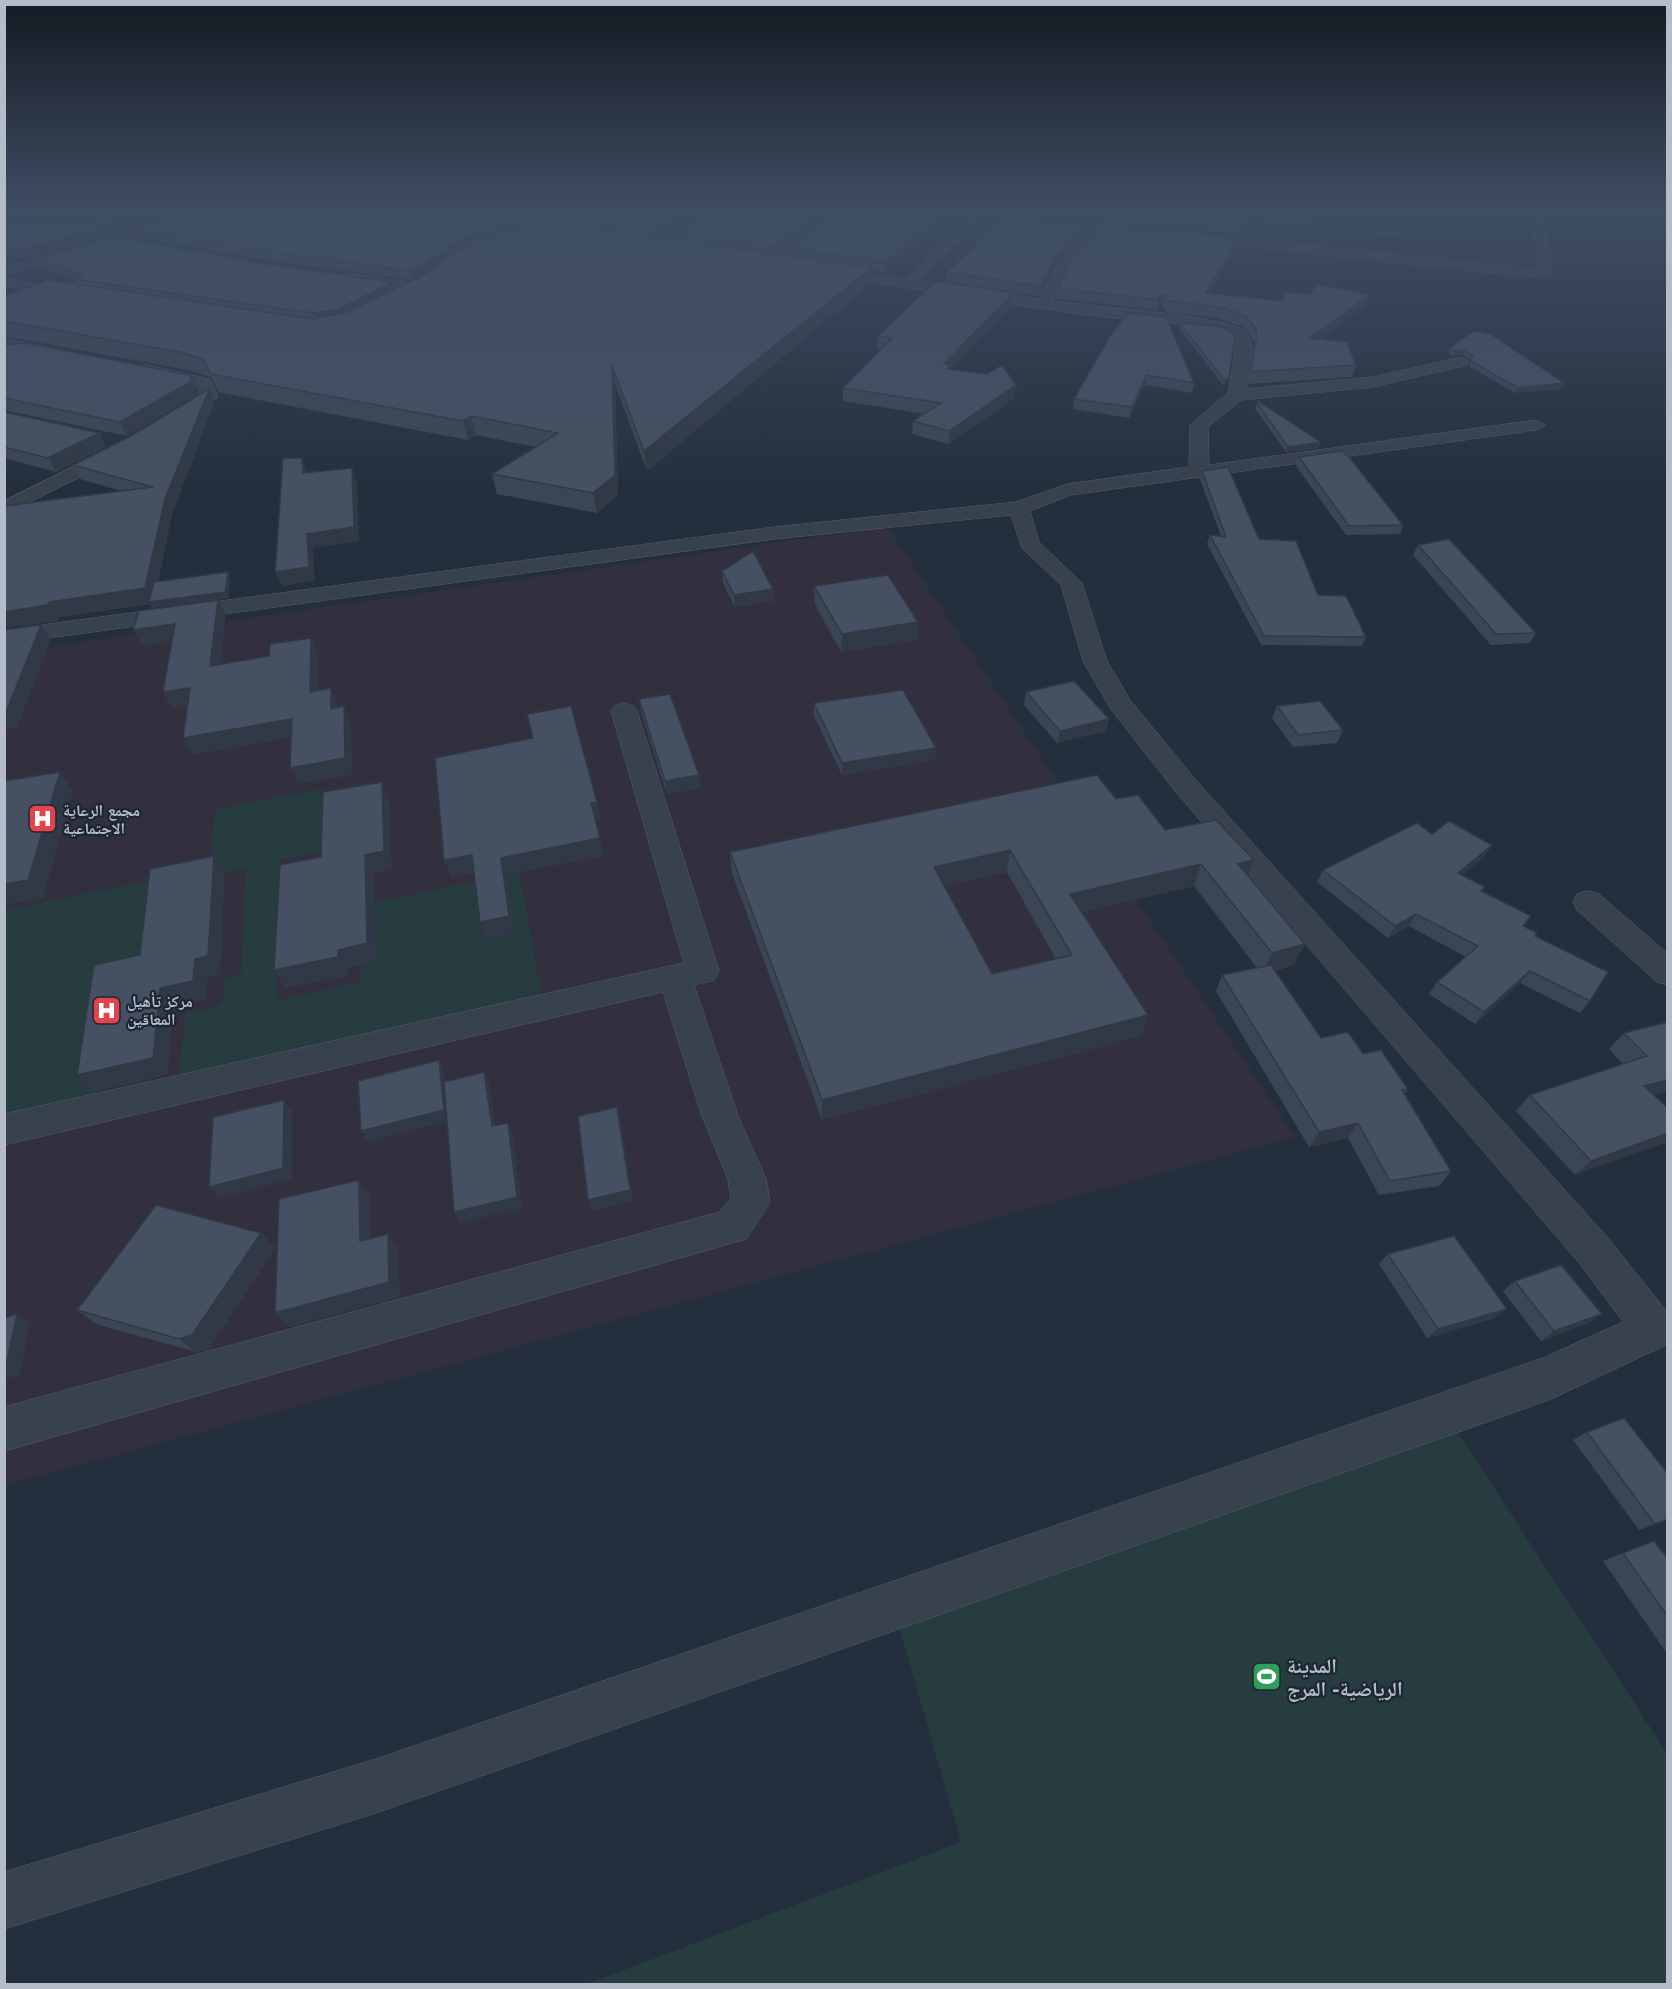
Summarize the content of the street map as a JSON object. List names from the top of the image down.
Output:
{
  "places": {
    "hospital": ["مجمع الرعاية الاجتماعية", "مركز تأهيل المعاقين"],
    "sports": ["المدينة الرياضية- المرج"]
  }
}
